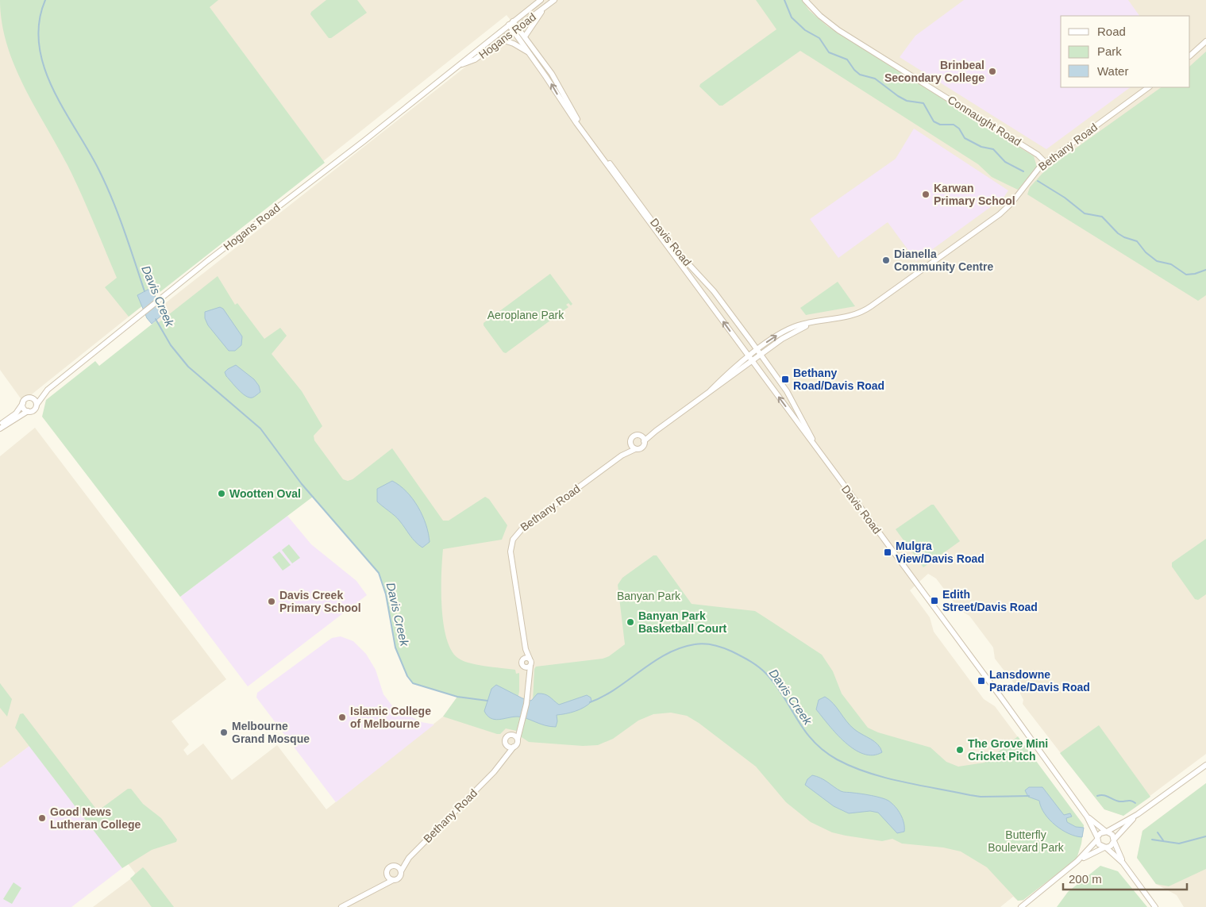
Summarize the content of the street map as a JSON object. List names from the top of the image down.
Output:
{
  "streets": {
    "street": [
      "Hogans Road",
      "Connaught Road",
      "Bethany Road",
      "Davis Road"
    ]
  },
  "crossings": [
    ["Hogans Road", "Davis Road"],
    ["Connaught Road", "Bethany Road"],
    ["Bethany Road", "Davis Road"]
  ],
  "water": ["Davis Creek"],
  "parks": ["Aeroplane Park", "Banyan Park", "Butterfly Boulevard Park"],
  "places": {
    "other": [
      "Brinbeal Secondary College",
      "Karwan Primary School",
      "Dianella Community Centre",
      "Wootten Oval",
      "Davis Creek Primary School",
      "Banyan Park Basketball Court",
      "Islamic College of Melbourne",
      "Melbourne Grand Mosque",
      "The Grove Mini Cricket Pitch",
      "Good News Lutheran College"
    ],
    "transit": [
      "Bethany Road/Davis Road",
      "Mulgra View/Davis Road",
      "Edith Street/Davis Road",
      "Lansdowne Parade/Davis Road"
    ]
  },
  "legend": ["Road", "Park", "Water"],
  "scale_bar": "200 m"
}
